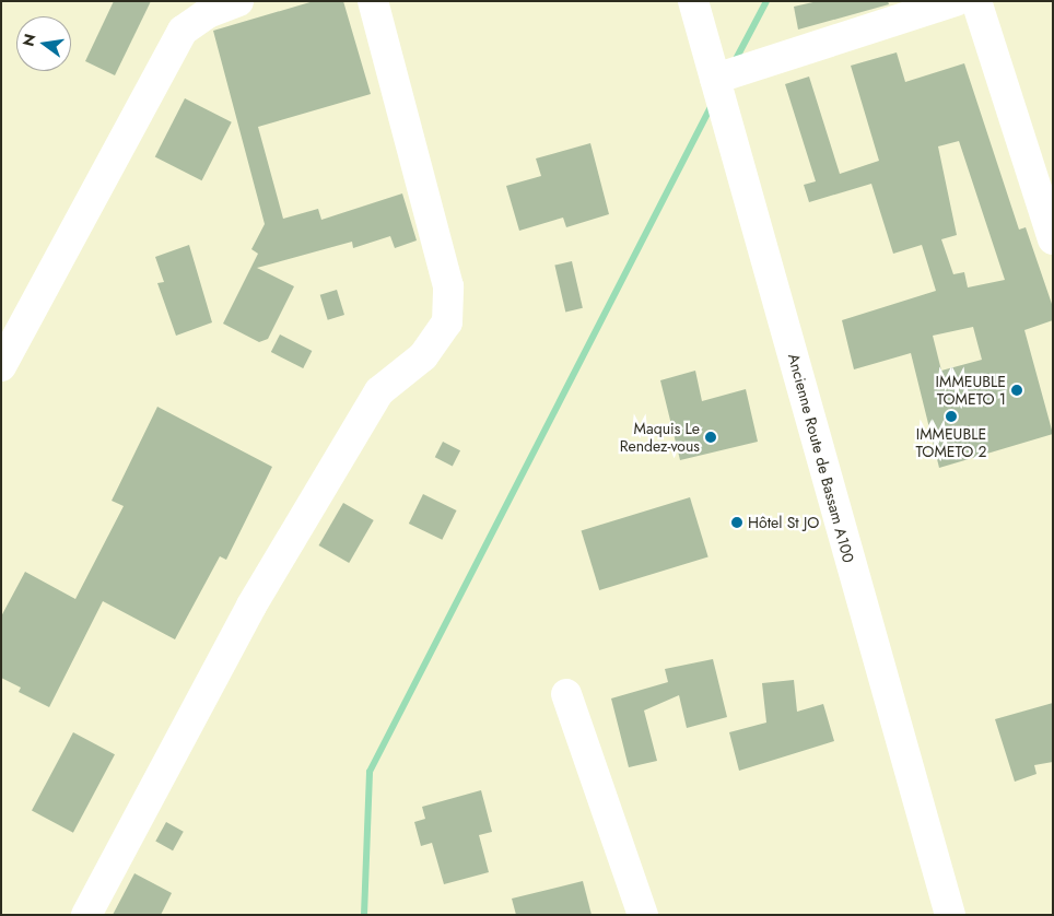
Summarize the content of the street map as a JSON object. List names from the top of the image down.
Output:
{
  "streets": {
    "street": ["Ancienne Route de Bassam A100"]
  },
  "places": [
    "IMMEUBLE TOMETO 1",
    "IMMEUBLE TOMETO 2",
    "Maquis Le Rendez-vous",
    "Hôtel St JO"
  ],
  "north": "left"
}
